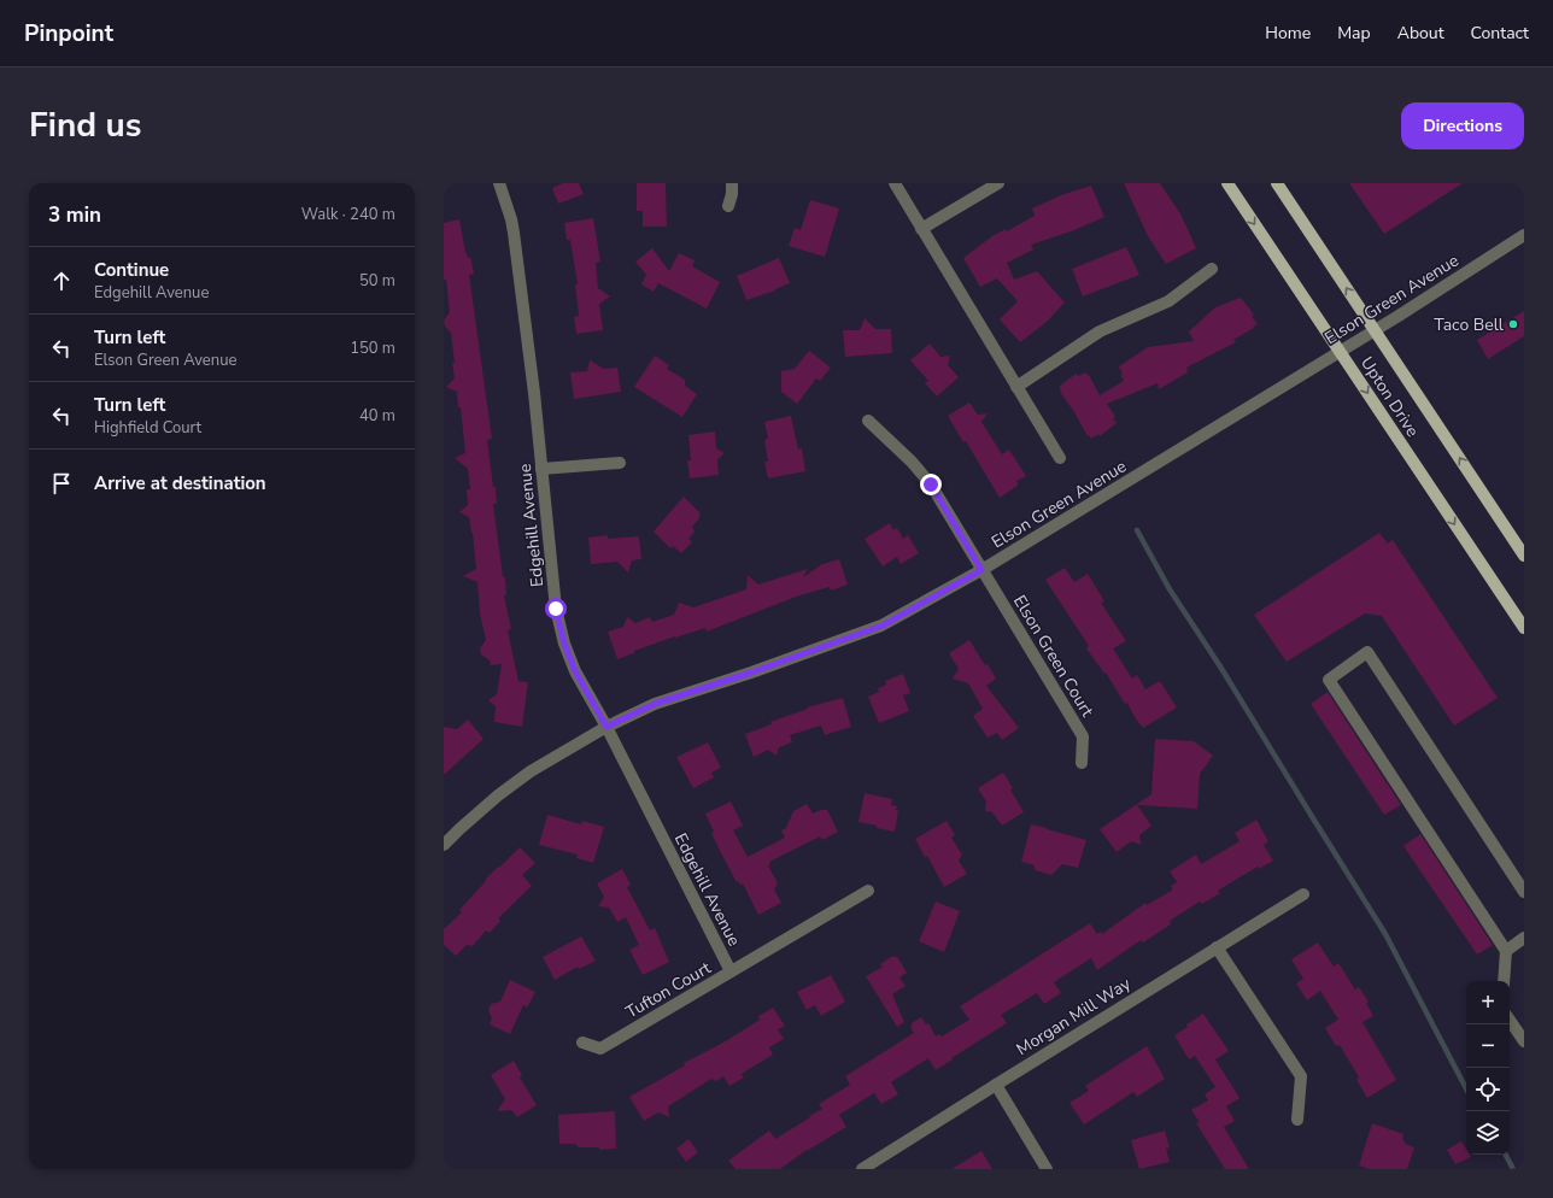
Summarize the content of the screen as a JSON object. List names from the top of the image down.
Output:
{
  "streets": {
    "main road": ["Upton Drive"],
    "street": [
      "Elson Green Avenue",
      "Edgehill Avenue",
      "Elson Green Court",
      "Tufton Court",
      "Morgan Mill Way"
    ]
  },
  "crossings": [
    ["Elson Green Avenue", "Upton Drive"],
    ["Elson Green Avenue", "Edgehill Avenue"],
    ["Elson Green Avenue", "Elson Green Court"],
    ["Edgehill Avenue", "Tufton Court"]
  ],
  "places": ["Taco Bell"],
  "page": {
    "header": "Pinpoint",
    "nav": [
      "Home",
      "Map",
      "About",
      "Contact"
    ],
    "title": "Find us",
    "buttons": "Directions",
    "heading": ["3 min", "Walk · 240 m"],
    "list": [
      ["Continue", "Edgehill Avenue", "50 m"],
      ["Turn left", "Elson Green Avenue", "150 m"],
      ["Turn left", "Highfield Court", "40 m"],
      "Arrive at destination"
    ],
    "map_buttons": ["+", "−"]
  }
}
